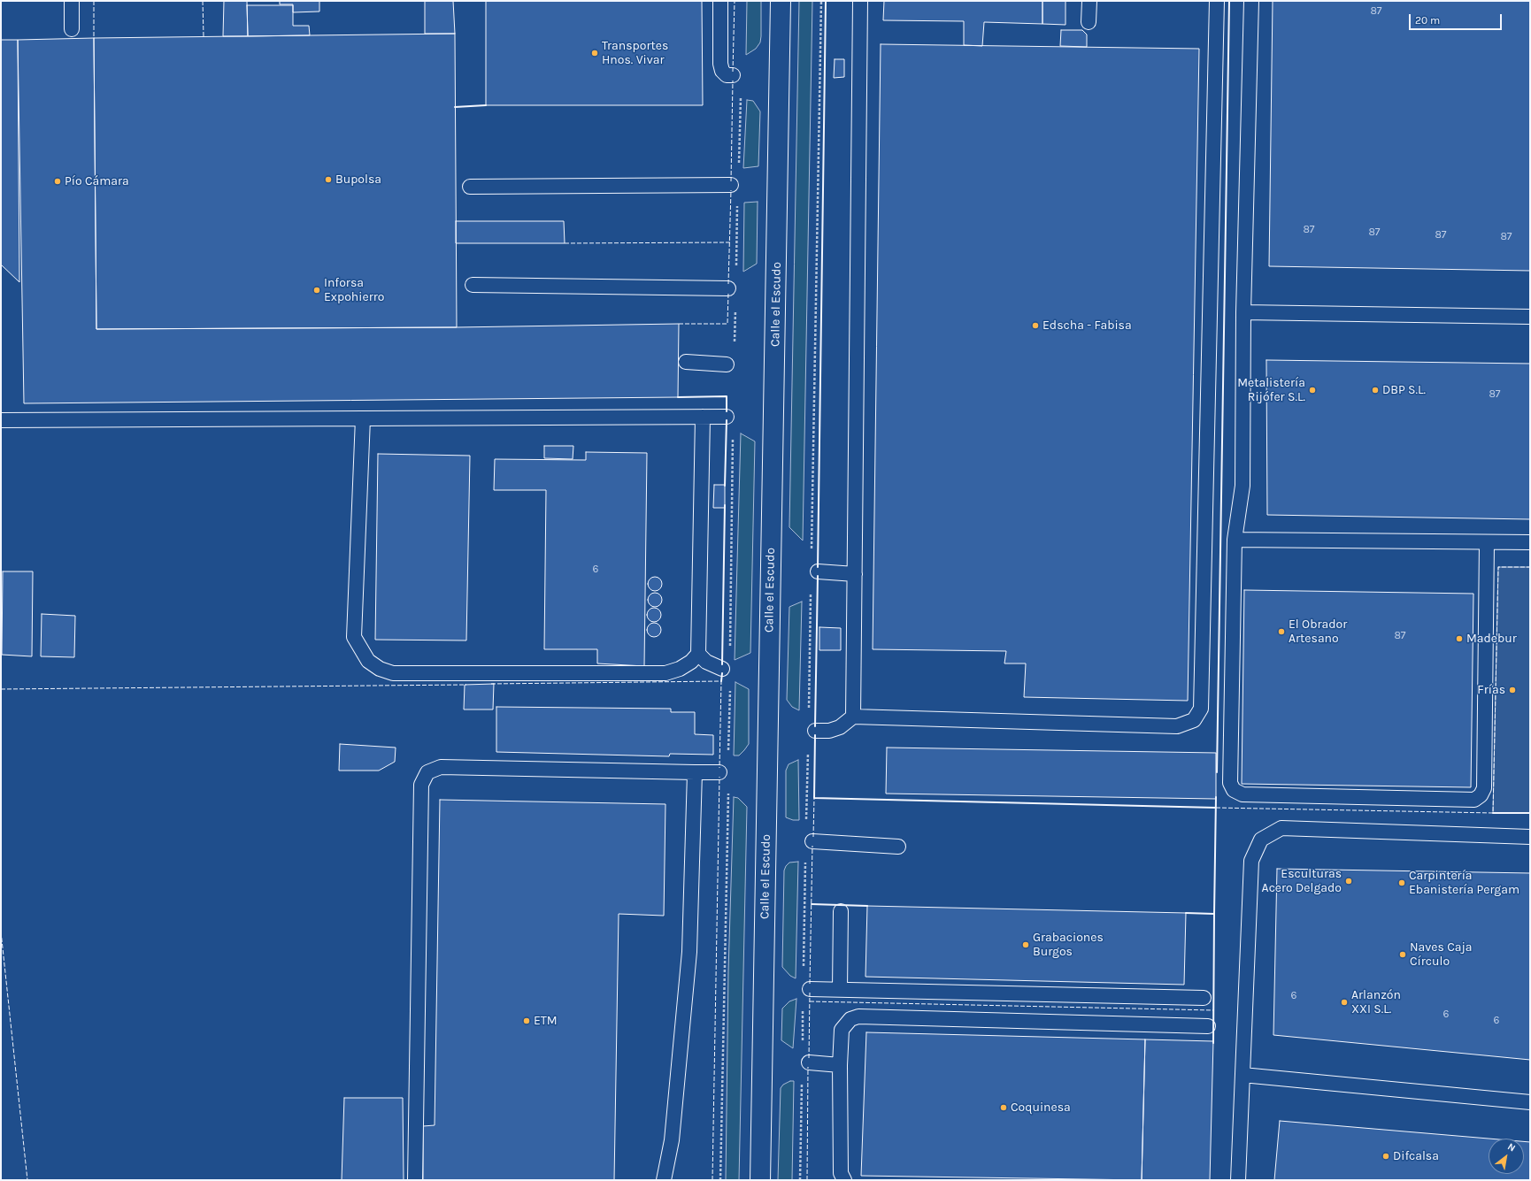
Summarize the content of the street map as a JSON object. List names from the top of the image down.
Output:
{
  "streets": {
    "street": ["Calle el Escudo"]
  },
  "places": [
    "Transportes Hnos. Vivar",
    "Bupolsa",
    "Pío Cámara",
    "Inforsa Expohierro",
    "Edscha - Fabisa",
    "Metalistería Rijófer S.L.",
    "DBP S.L.",
    "El Obrador Artesano",
    "Madebur",
    "Frías",
    "Esculturas Acero Delgado",
    "Carpintería Ebanistería Pergam",
    "Grabaciones Burgos",
    "Naves Caja Círculo",
    "Arlanzón XXI S.L.",
    "ETM",
    "Coquinesa",
    "Difcalsa"
  ],
  "house_numbers": [
    "87",
    "87",
    "87",
    "87",
    "87",
    "87",
    "6",
    "87",
    "6",
    "6",
    "6"
  ],
  "scale_bar": "20 m",
  "north": "top right"
}
